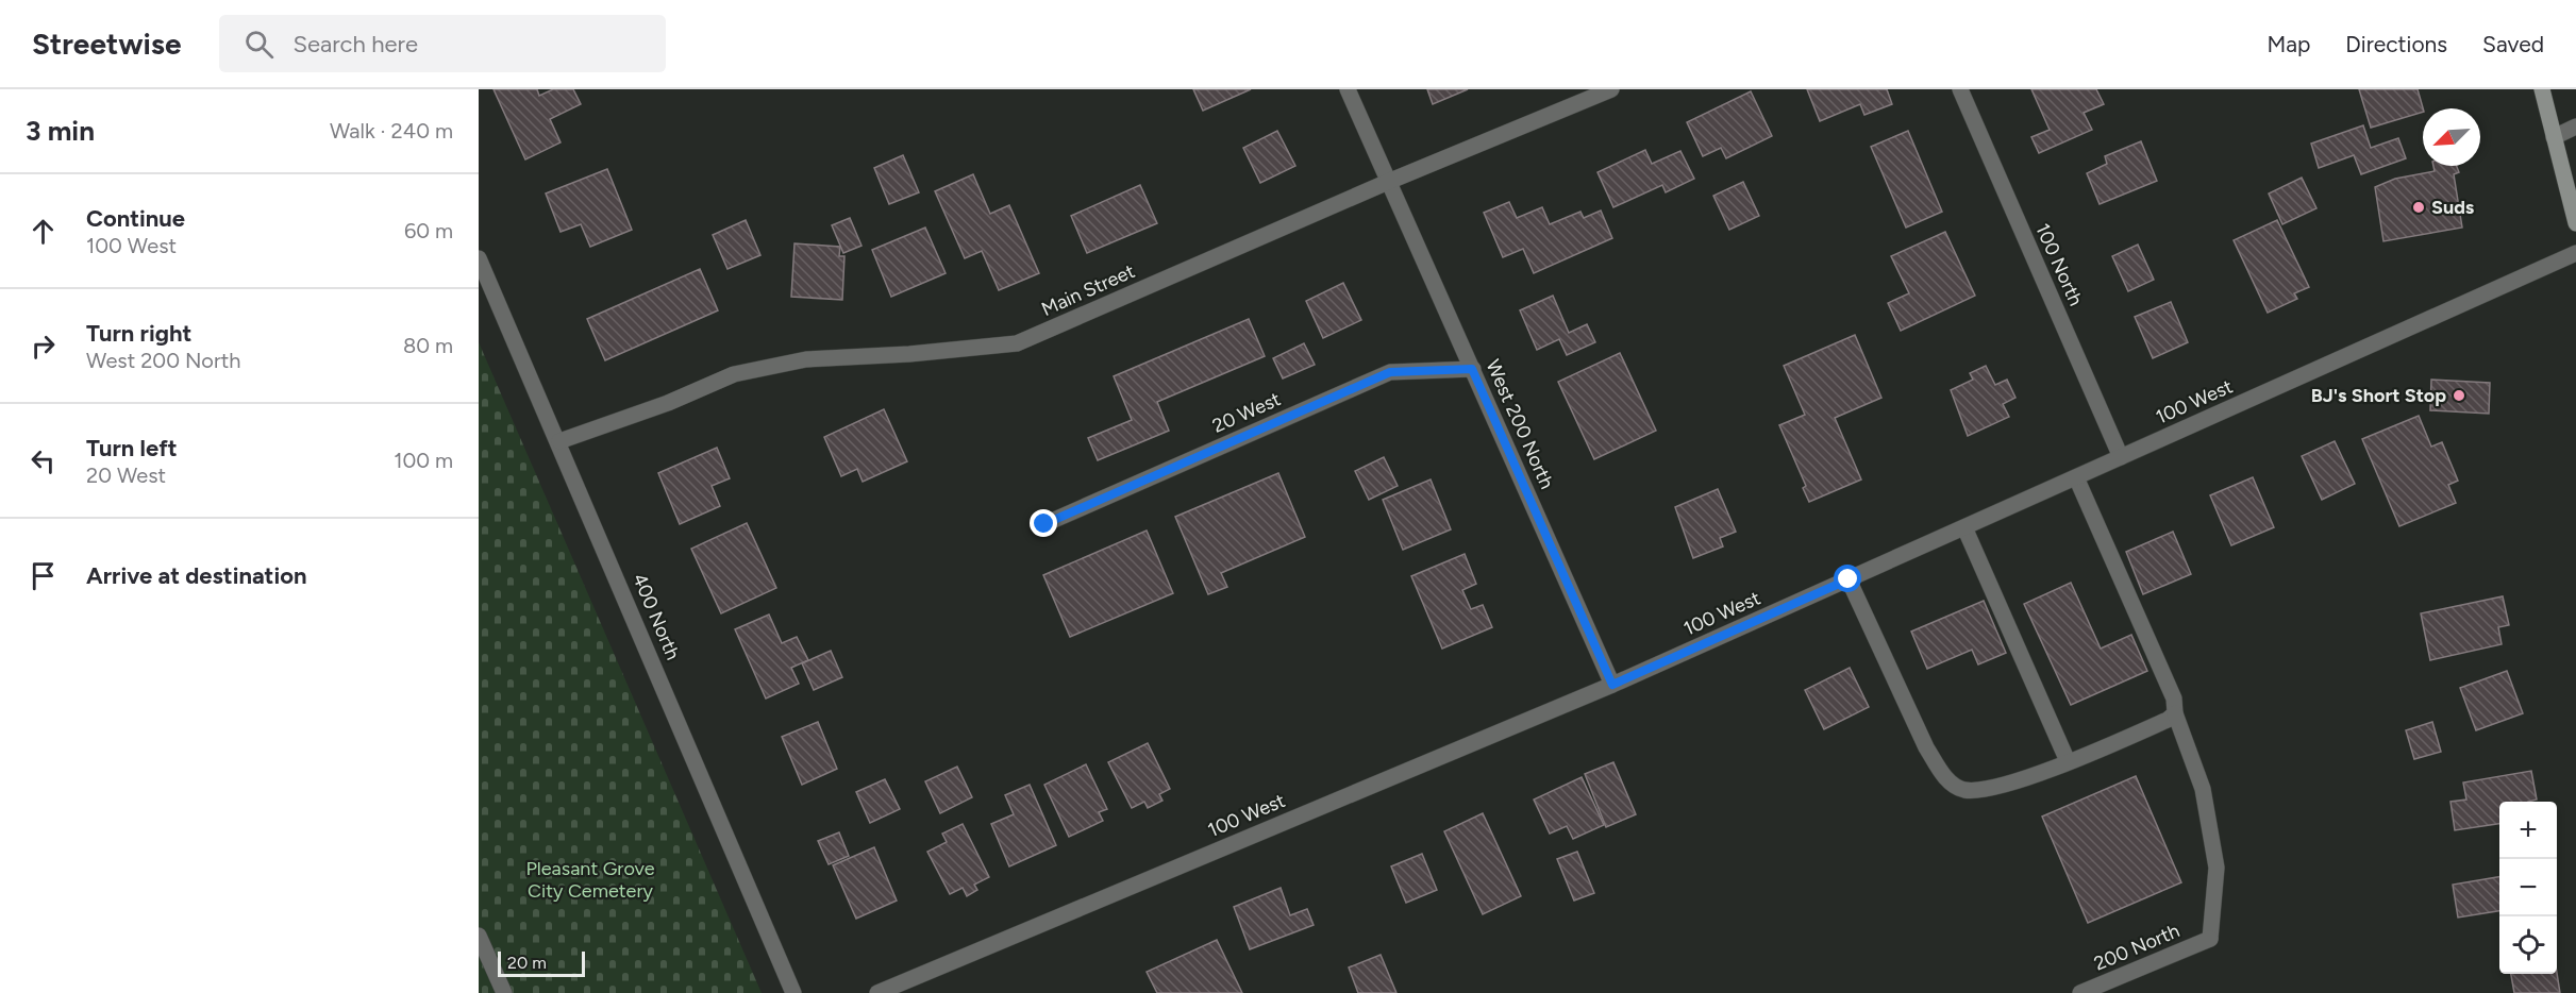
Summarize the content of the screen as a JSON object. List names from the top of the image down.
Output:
{
  "streets": {
    "street": [
      "100 North",
      "Main Street",
      "100 West",
      "20 West",
      "West 200 North",
      "400 North",
      "200 North"
    ]
  },
  "crossings": [
    ["100 North", "100 West"],
    ["Main Street", "West 200 North"],
    ["Main Street", "400 North"],
    ["100 West", "West 200 North"],
    ["20 West", "West 200 North"]
  ],
  "parks": ["Pleasant Grove City Cemetery"],
  "places": ["Suds", "BJ's Short Stop"],
  "scale_bar": "20 m",
  "north": "bottom left",
  "page": {
    "header": "Streetwise",
    "search": "Search here",
    "nav": ["Map", "Directions", "Saved"],
    "heading": ["3 min", "Walk · 240 m"],
    "list": [
      ["Continue", "100 West", "60 m"],
      ["Turn right", "West 200 North", "80 m"],
      ["Turn left", "20 West", "100 m"],
      "Arrive at destination"
    ],
    "map_buttons": ["+", "−"],
    "scale": "20 m"
  }
}
